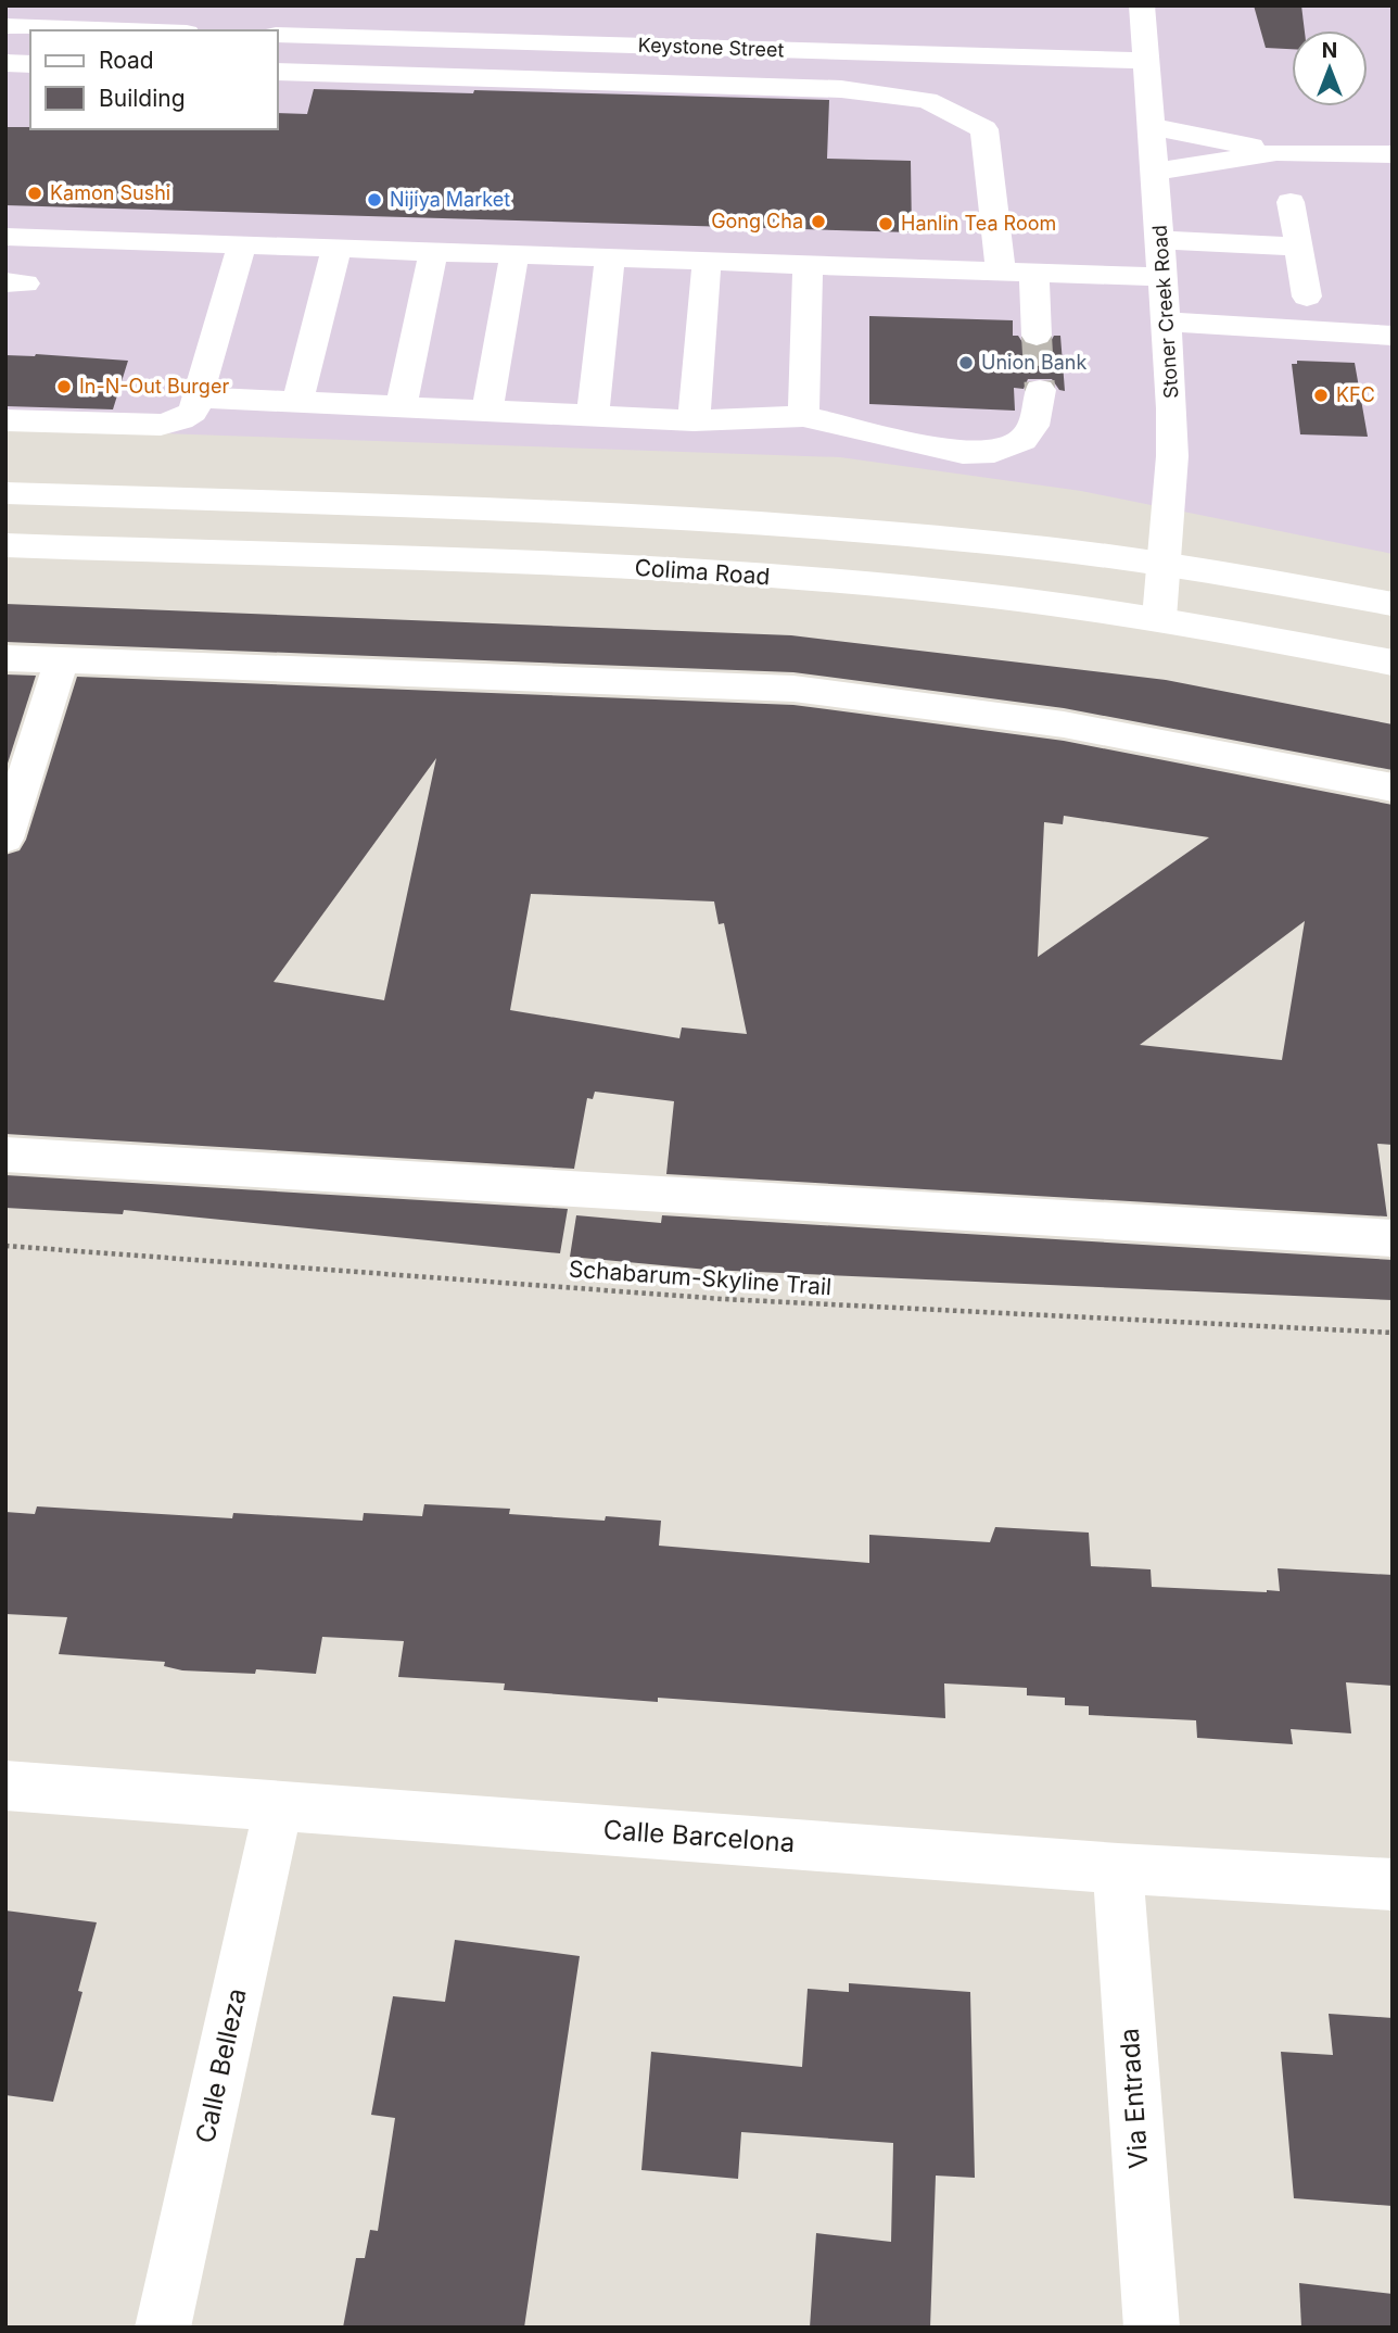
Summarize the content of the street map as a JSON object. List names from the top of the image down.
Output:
{
  "streets": {
    "street": [
      "Keystone Street",
      "Stoner Creek Road",
      "Colima Road",
      "Calle Barcelona",
      "Calle Belleza",
      "Via Entrada"
    ],
    "path": ["Schabarum-Skyline Trail"]
  },
  "crossings": [
    ["Keystone Street", "Stoner Creek Road"],
    ["Stoner Creek Road", "Colima Road"],
    ["Calle Barcelona", "Calle Belleza"],
    ["Calle Barcelona", "Via Entrada"]
  ],
  "places": [
    "Kamon Sushi",
    "Nijiya Market",
    "Gong Cha",
    "Hanlin Tea Room",
    "Union Bank",
    "In-N-Out Burger",
    "KFC"
  ],
  "legend": ["Road", "Building"],
  "north": "top"
}
